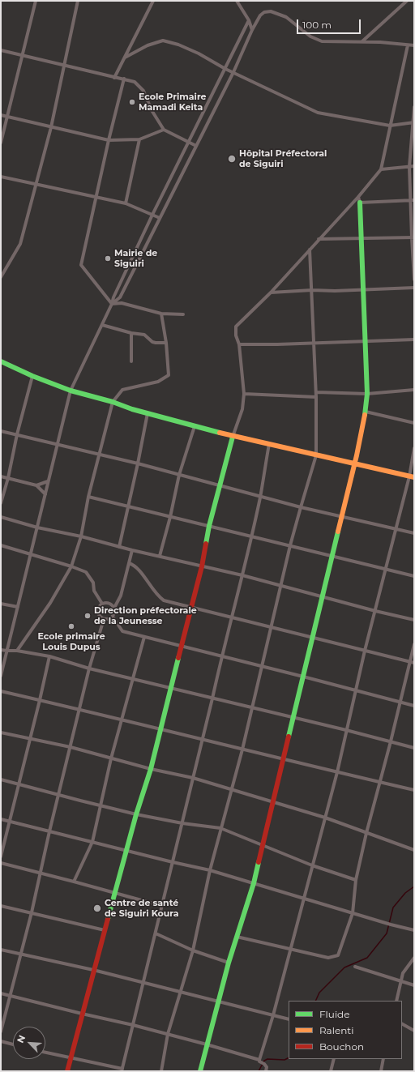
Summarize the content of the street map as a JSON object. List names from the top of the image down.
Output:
{
  "places": [
    "Ecole Primaire Mamadi Keita",
    "Hôpital Préfectoral de Siguiri",
    "Mairie de Siguiri",
    "Direction préfectorale de la Jeunesse",
    "Ecole primaire Louis Dupus",
    "Centre de santé de Siguiri Koura"
  ],
  "legend": ["Fluide", "Ralenti", "Bouchon"],
  "scale_bar": "100 m",
  "north": "top left"
}
